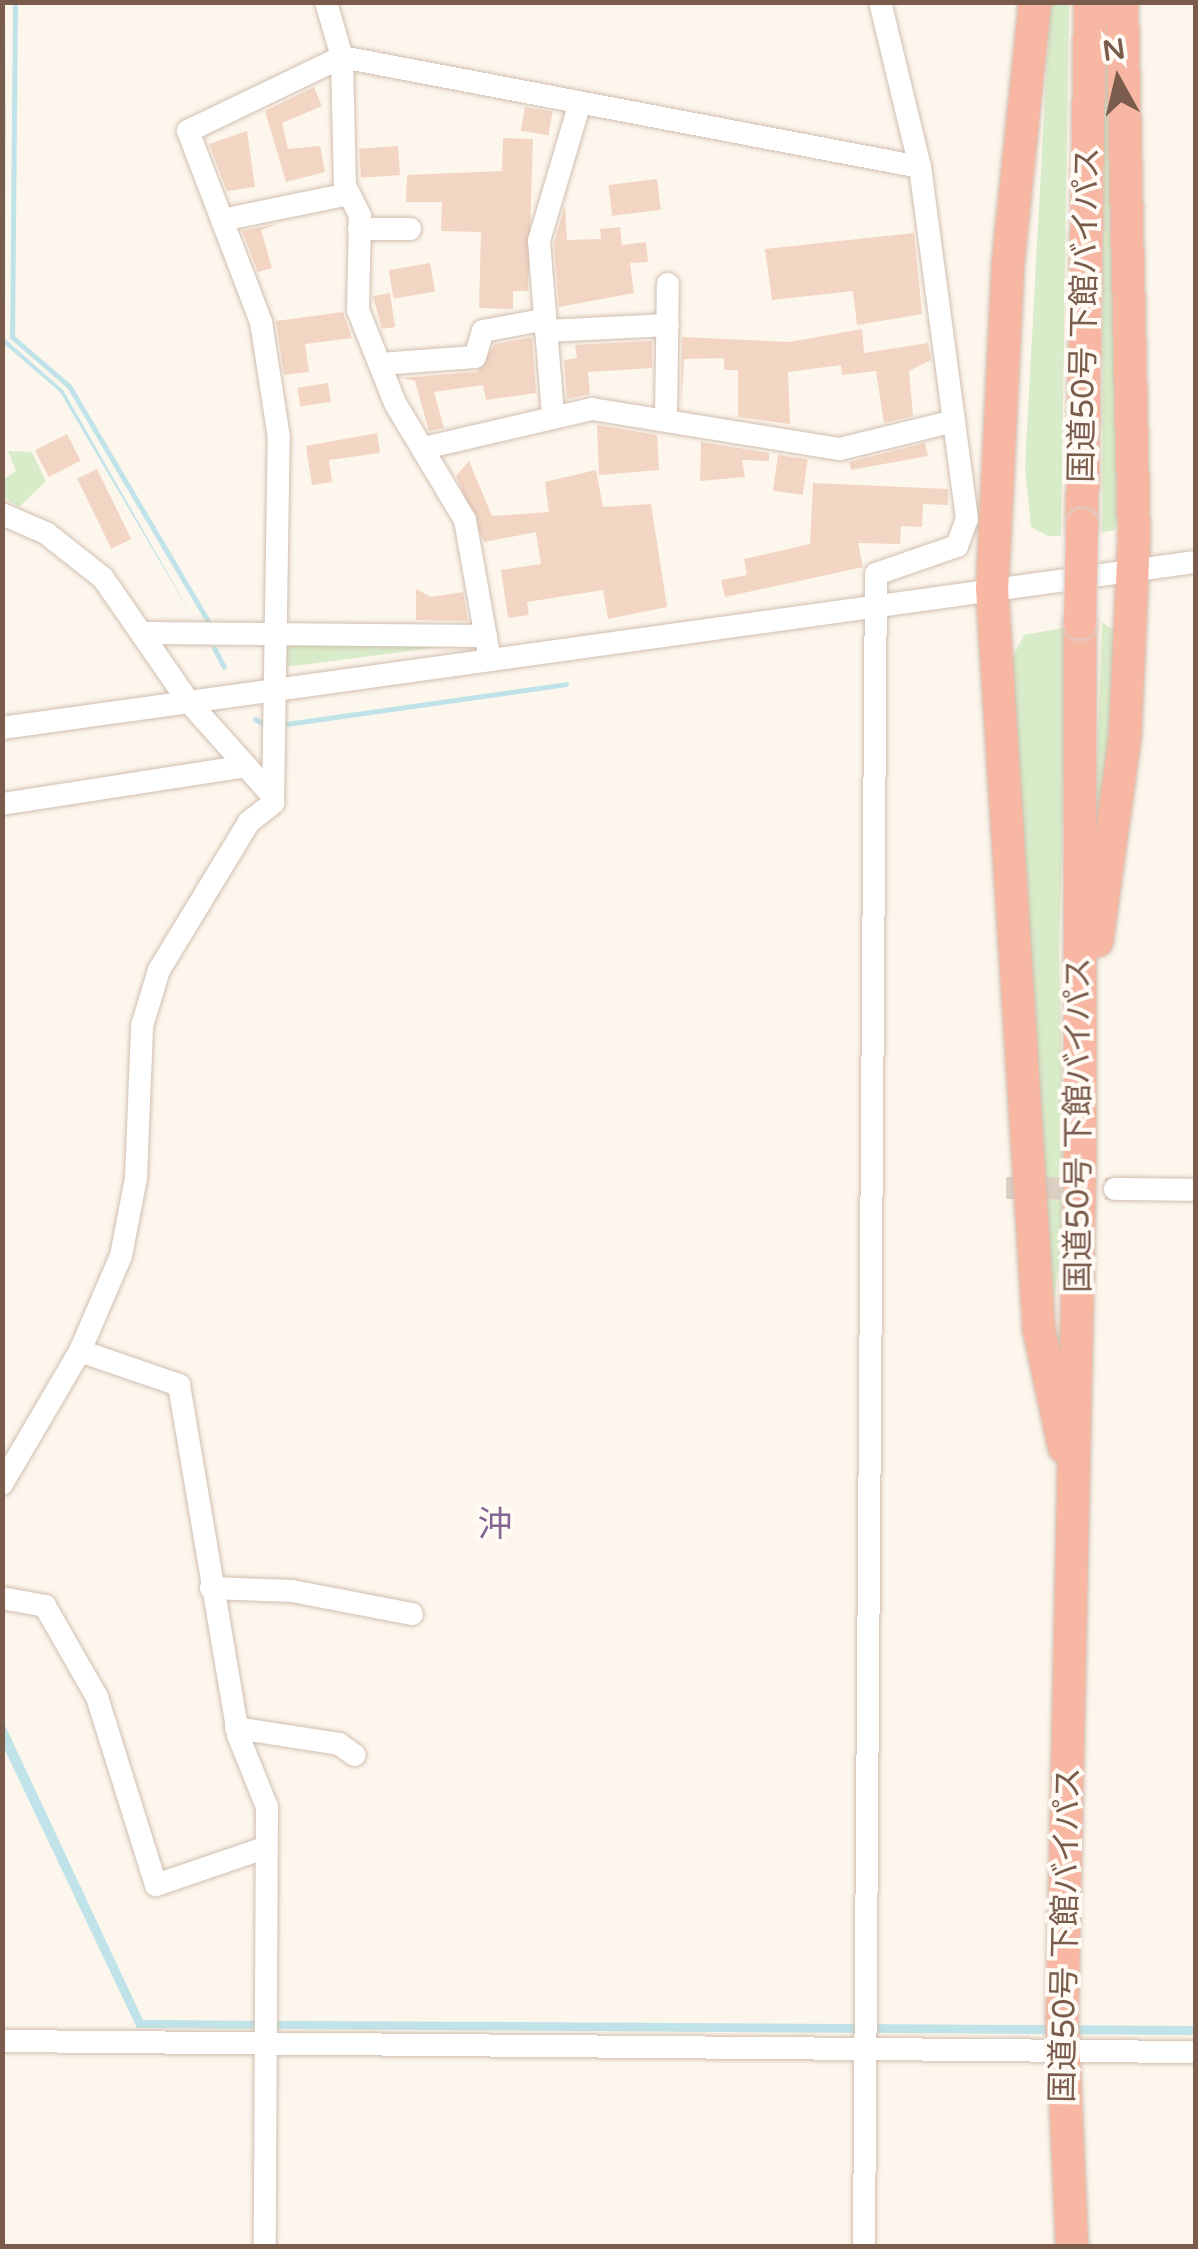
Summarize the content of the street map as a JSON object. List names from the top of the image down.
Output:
{
  "streets": {
    "highway": ["国道50号 下館バイパス"]
  },
  "districts": ["沖"],
  "north": "top"
}
